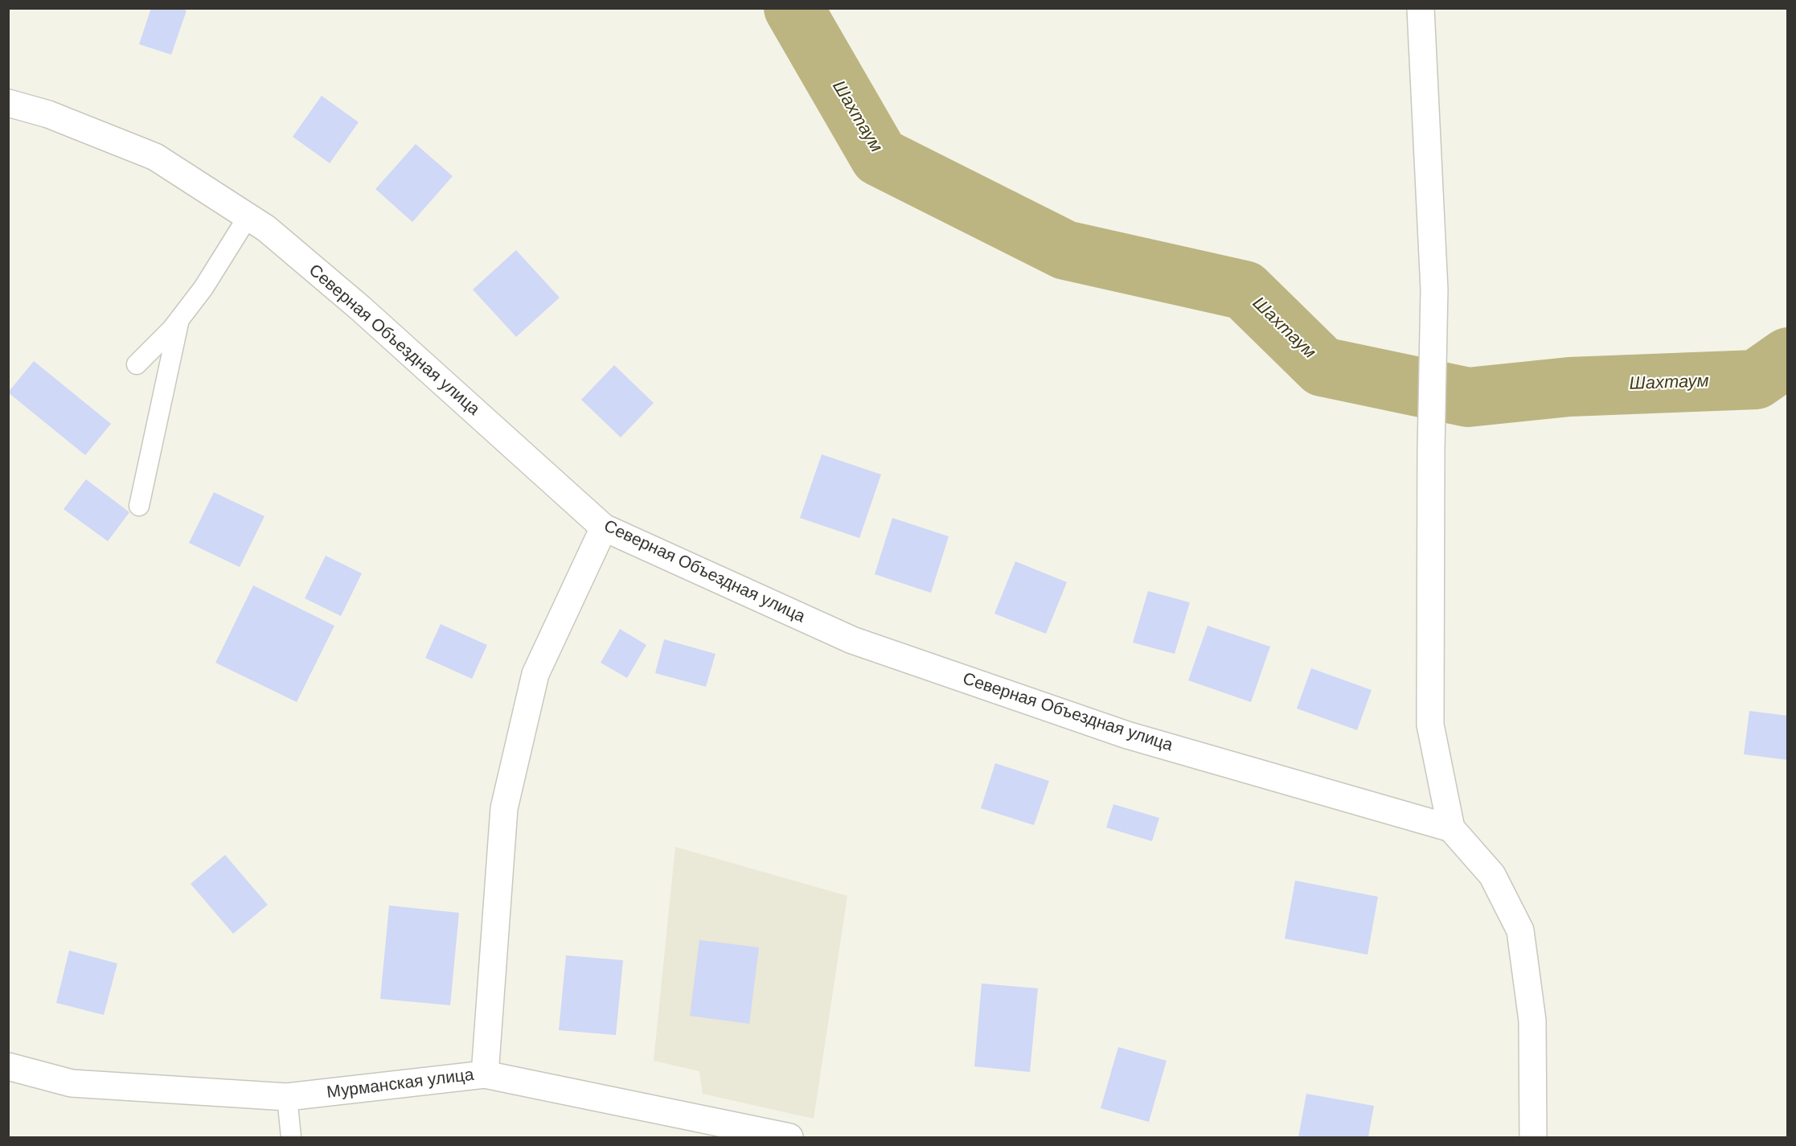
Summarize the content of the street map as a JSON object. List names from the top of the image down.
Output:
{
  "streets": {
    "street": ["Северная Объездная улица", "Мурманская улица"]
  },
  "water": ["Шахтаум"]
}
